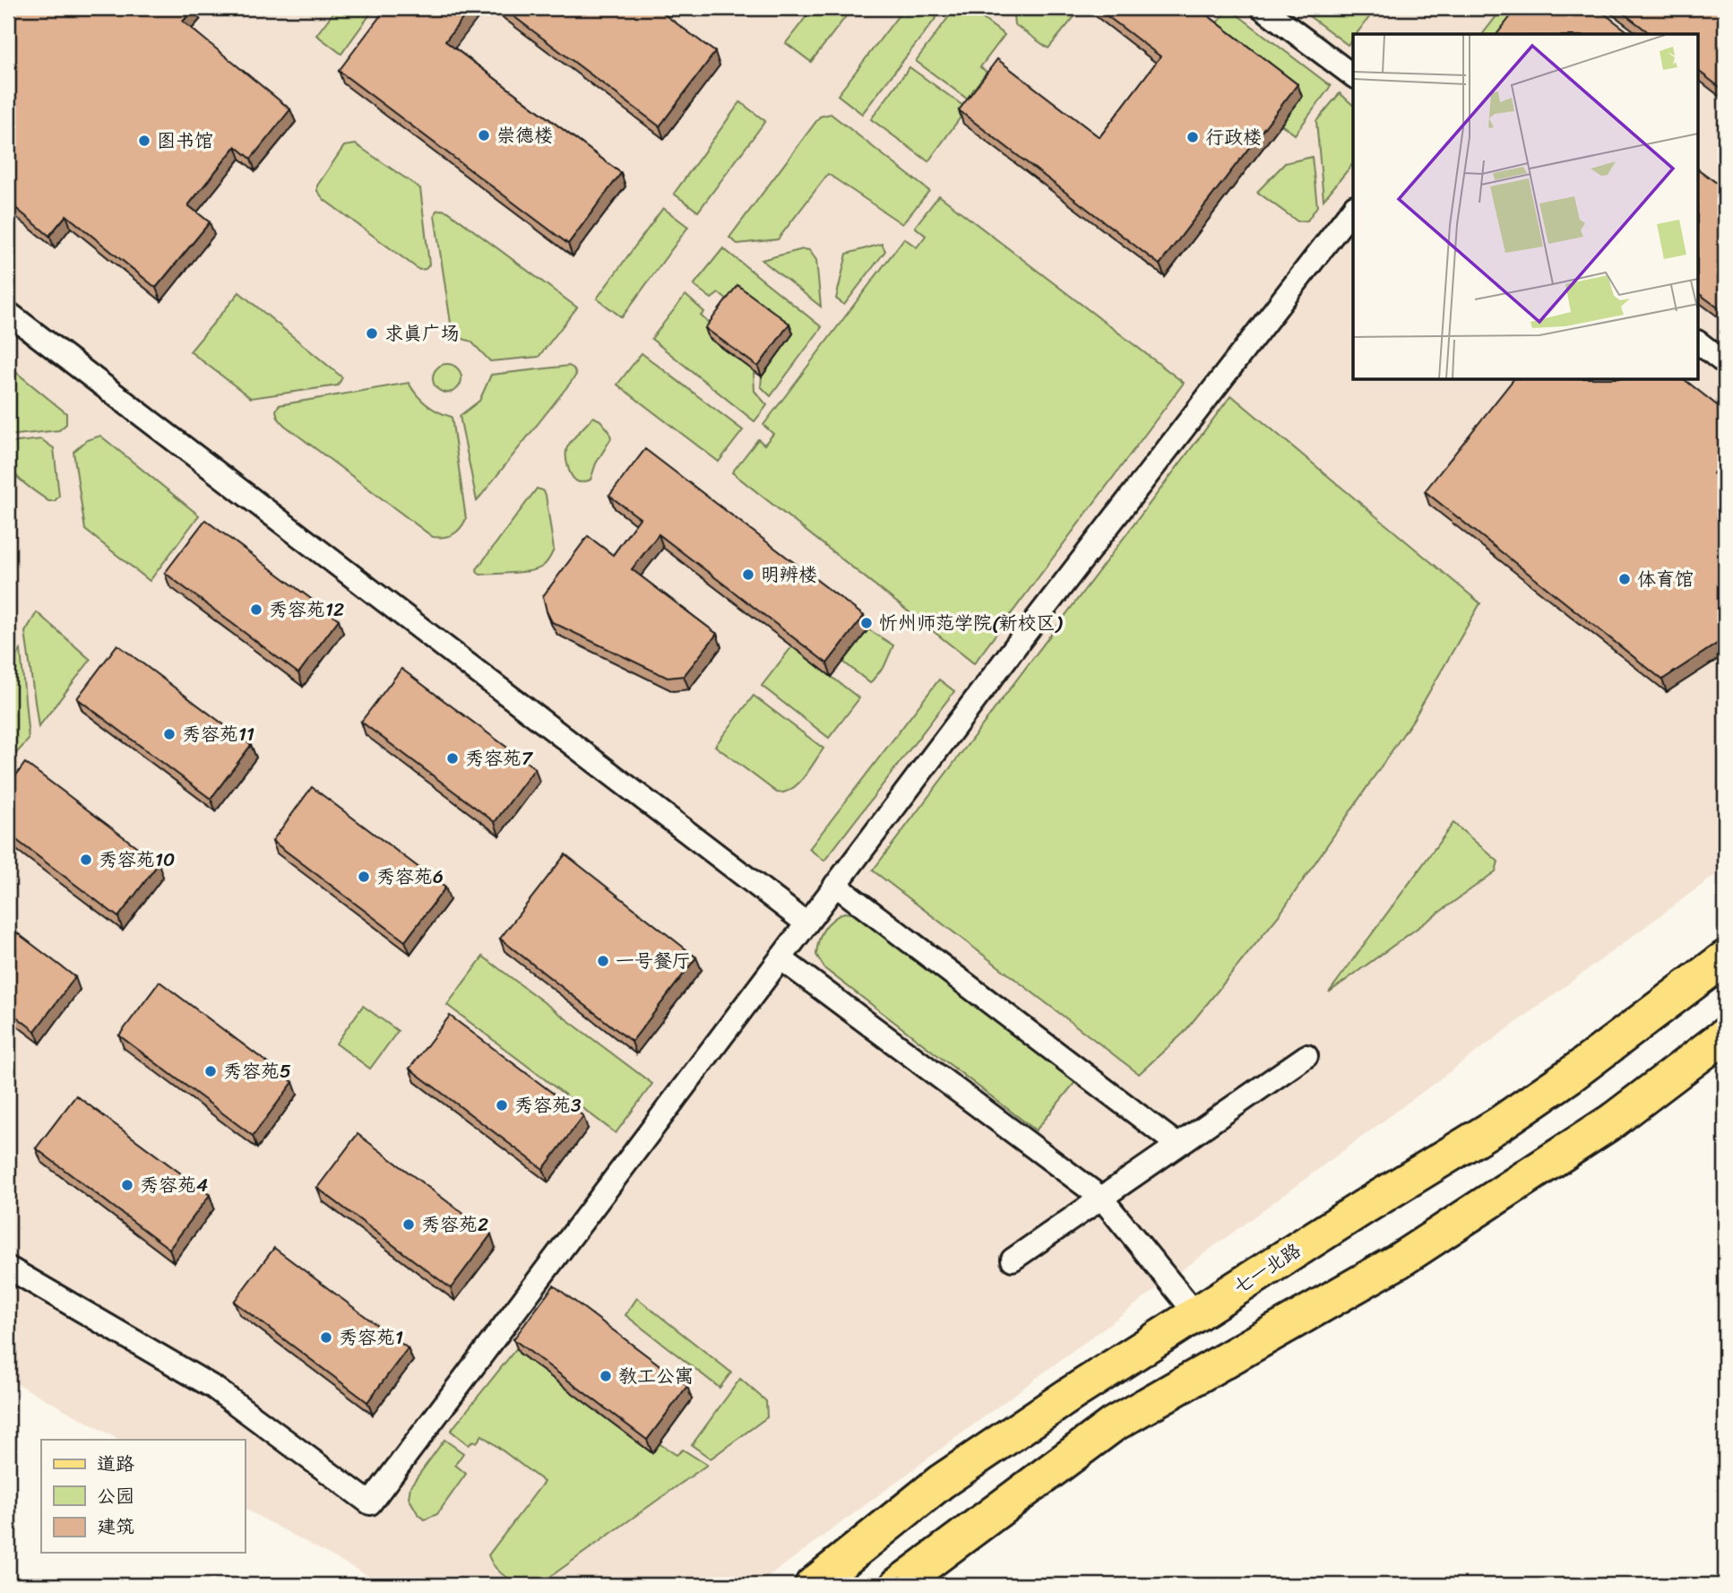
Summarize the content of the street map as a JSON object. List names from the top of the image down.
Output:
{
  "streets": {
    "main road": ["七一北路"]
  },
  "places": [
    "崇德楼",
    "行政楼",
    "图书馆",
    "求真广场",
    "明辨楼",
    "体育馆",
    "秀容苑12",
    "忻州师范学院(新校区)",
    "秀容苑11",
    "秀容苑7",
    "秀容苑10",
    "秀容苑6",
    "一号餐厅",
    "秀容苑5",
    "秀容苑3",
    "秀容苑4",
    "秀容苑2",
    "秀容苑1",
    "教工公寓"
  ],
  "legend": ["道路", "公园", "建筑"]
}
